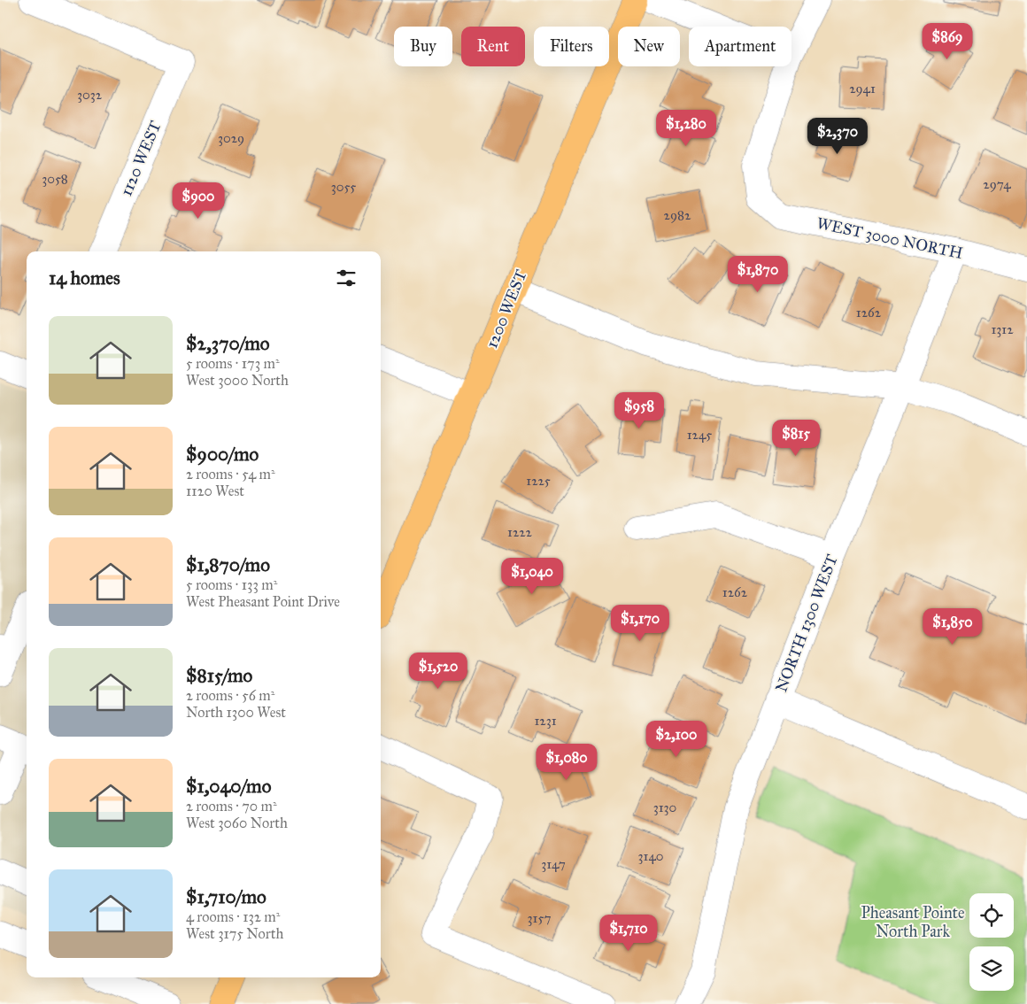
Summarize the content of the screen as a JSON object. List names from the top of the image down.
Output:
{
  "streets": {
    "main road": ["1200 WEST"],
    "street": ["1120 WEST", "WEST 3000 NORTH", "NORTH 1300 WEST"]
  },
  "crossings": [
    ["WEST 3000 NORTH", "NORTH 1300 WEST"]
  ],
  "parks": ["Pheasant Pointe North Park"],
  "house_numbers": [
    "2941",
    "3032",
    "3029",
    "3058",
    "2974",
    "3055",
    "2982",
    "1262",
    "1312",
    "1245",
    "1225",
    "1222",
    "1262",
    "1231",
    "3130",
    "3140",
    "3147",
    "3157"
  ],
  "page": {
    "price": [
      "$869",
      "$1,280",
      "$2,370",
      "$900",
      "$1,870",
      "$958",
      "$815",
      "$1,040",
      "$1,170",
      "$1,850",
      "$1,520",
      "$2,100",
      "$1,080",
      "$1,710"
    ],
    "chip": [
      "Buy",
      "Rent",
      "Filters",
      "New",
      "Apartment"
    ],
    "heading": "14 homes",
    "list": [
      {
        "name": "$2,370/mo",
        "note": "5 rooms · 173 m² · West 3000 North"
      },
      {
        "name": "$900/mo",
        "note": "2 rooms · 54 m² · 1120 West"
      },
      {
        "name": "$1,870/mo",
        "note": "5 rooms · 133 m² · West Pheasant Point Drive"
      },
      {
        "name": "$815/mo",
        "note": "2 rooms · 56 m² · North 1300 West"
      },
      {
        "name": "$1,040/mo",
        "note": "2 rooms · 70 m² · West 3060 North"
      },
      {
        "name": "$1,710/mo",
        "note": "4 rooms · 132 m² · West 3175 North"
      }
    ]
  }
}
